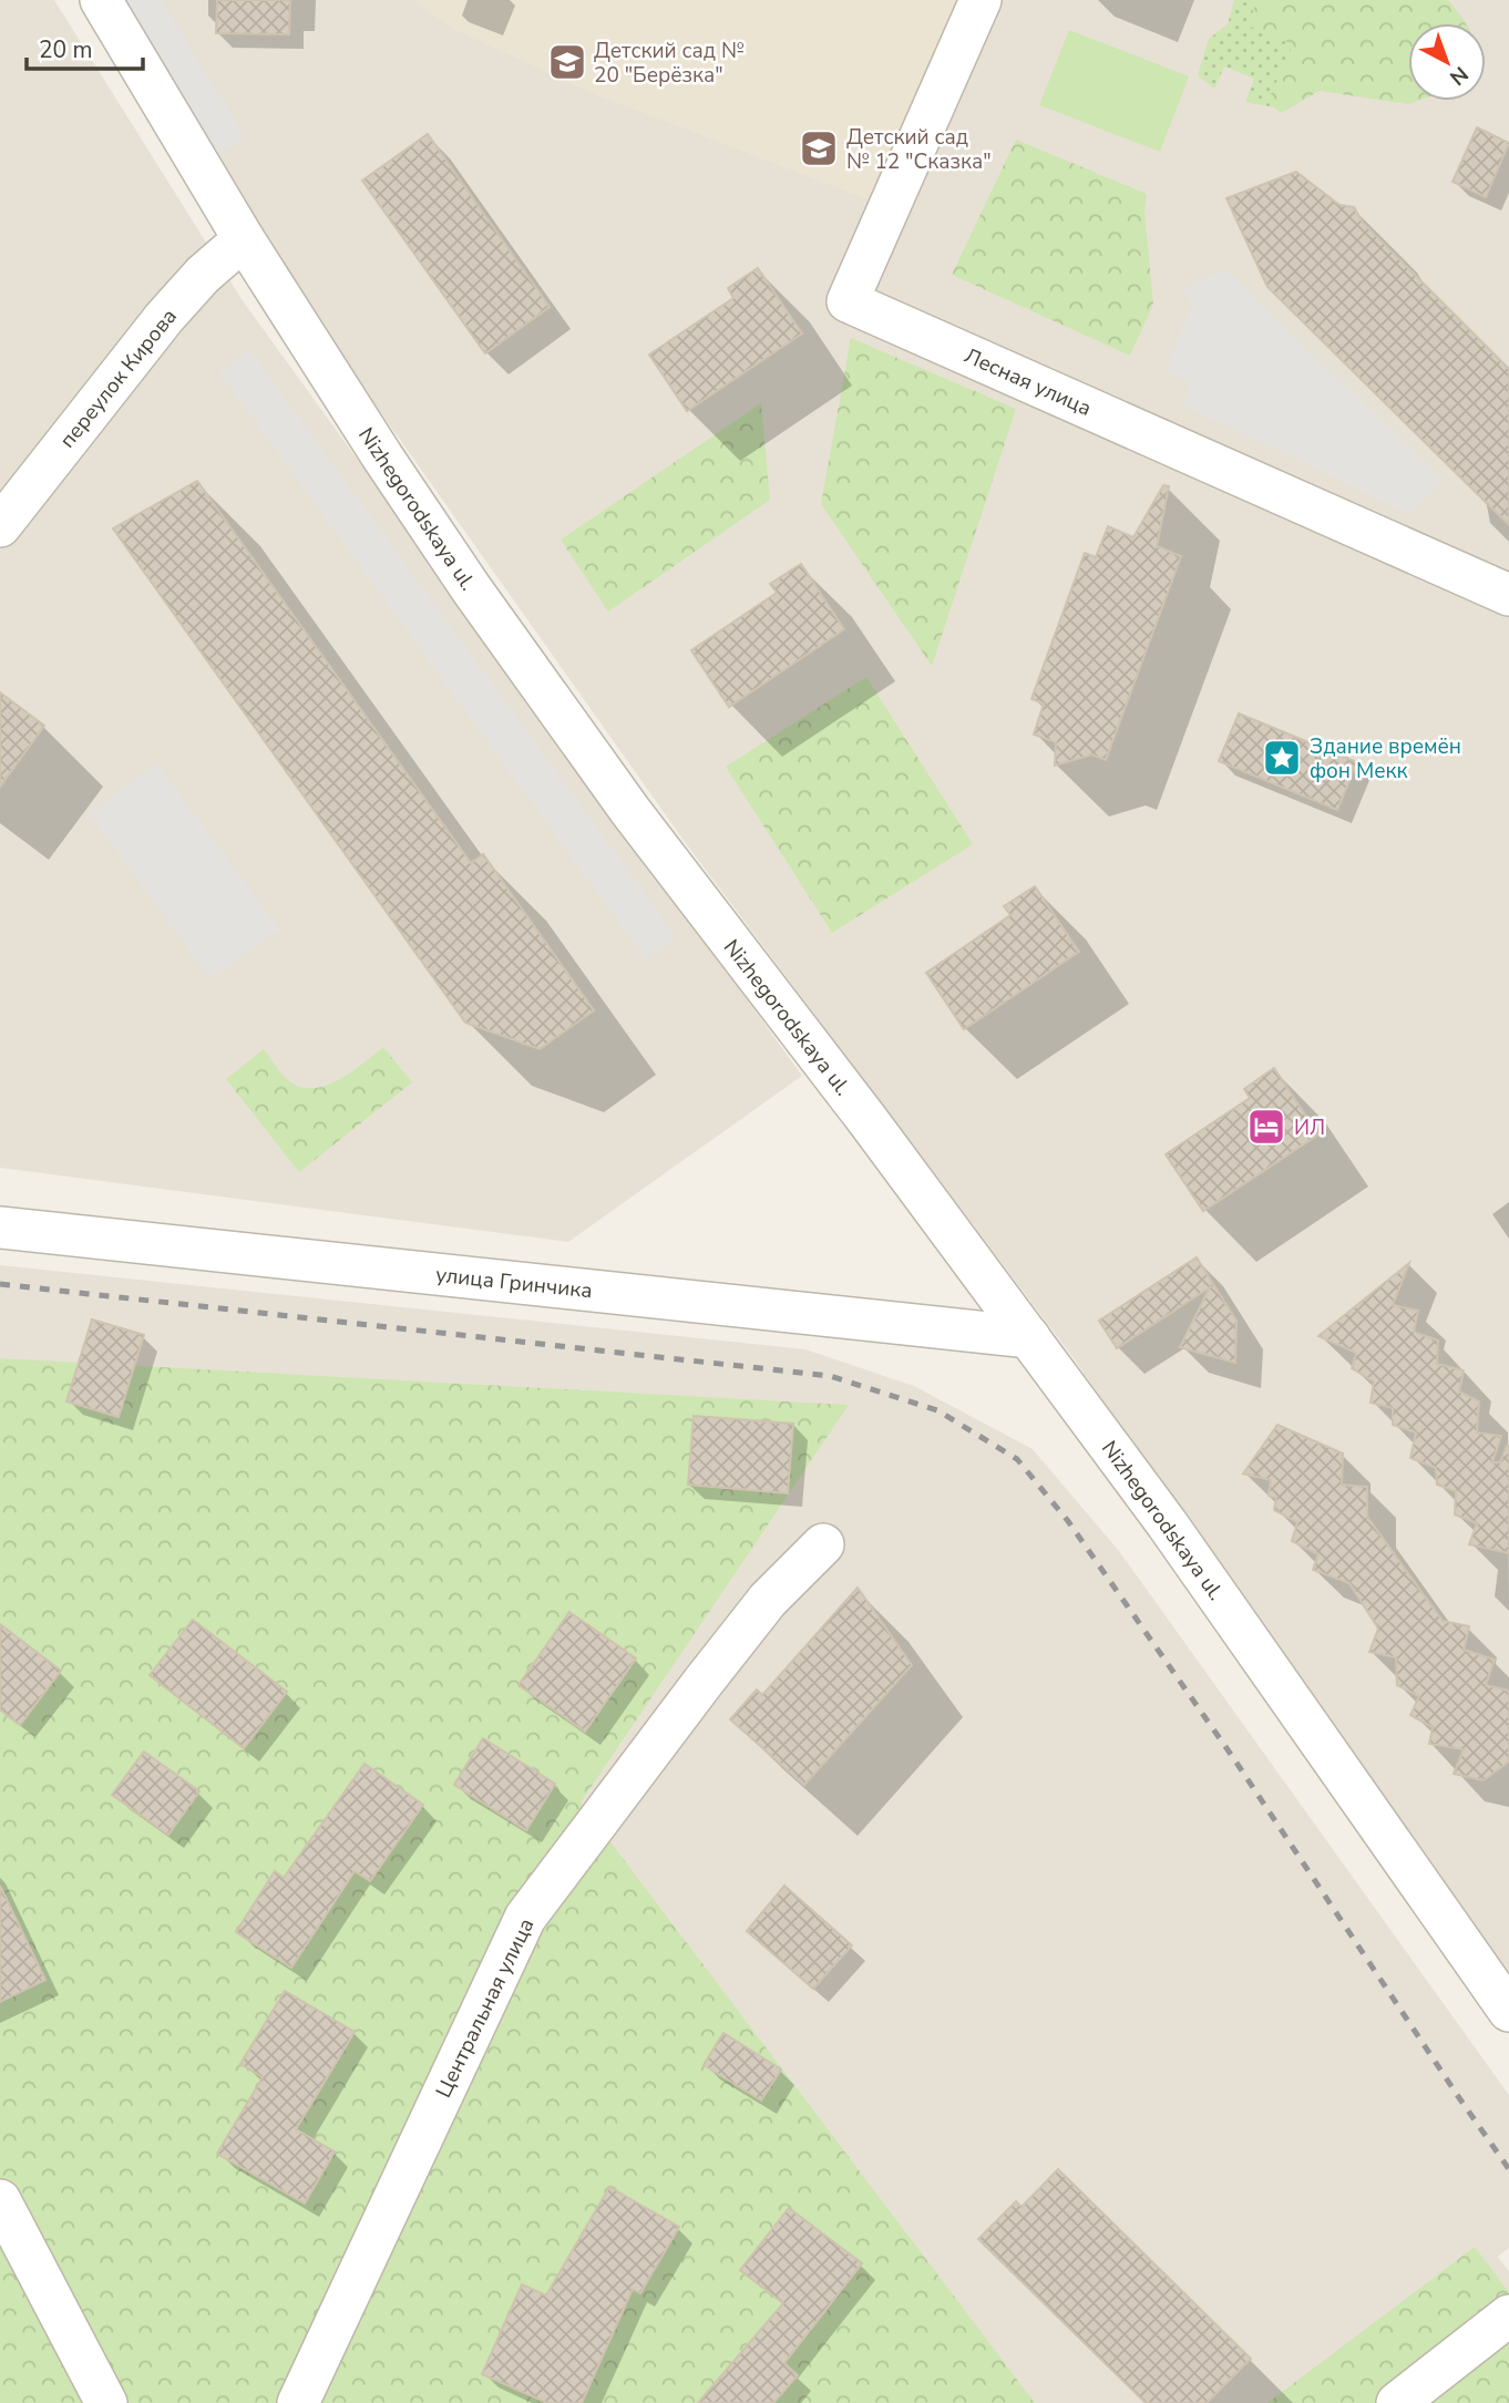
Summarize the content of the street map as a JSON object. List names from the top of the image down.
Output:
{
  "streets": {
    "street": [
      "переулок Кирова",
      "Лесная улица",
      "Nizhegorodskaya ul.",
      "улица Гринчика",
      "Центральная улица"
    ]
  },
  "crossings": [
    ["переулок Кирова", "Nizhegorodskaya ul."],
    ["Nizhegorodskaya ul.", "улица Гринчика"]
  ],
  "places": {
    "school or university": ["Детский сад № 20 \"Берёзка\"", "Детский сад № 12 \"Сказка\""],
    "place": ["Здание времён фон Мекк"],
    "hotel": ["ИЛ"]
  },
  "scale_bar": "20 m",
  "north": "bottom right"
}
